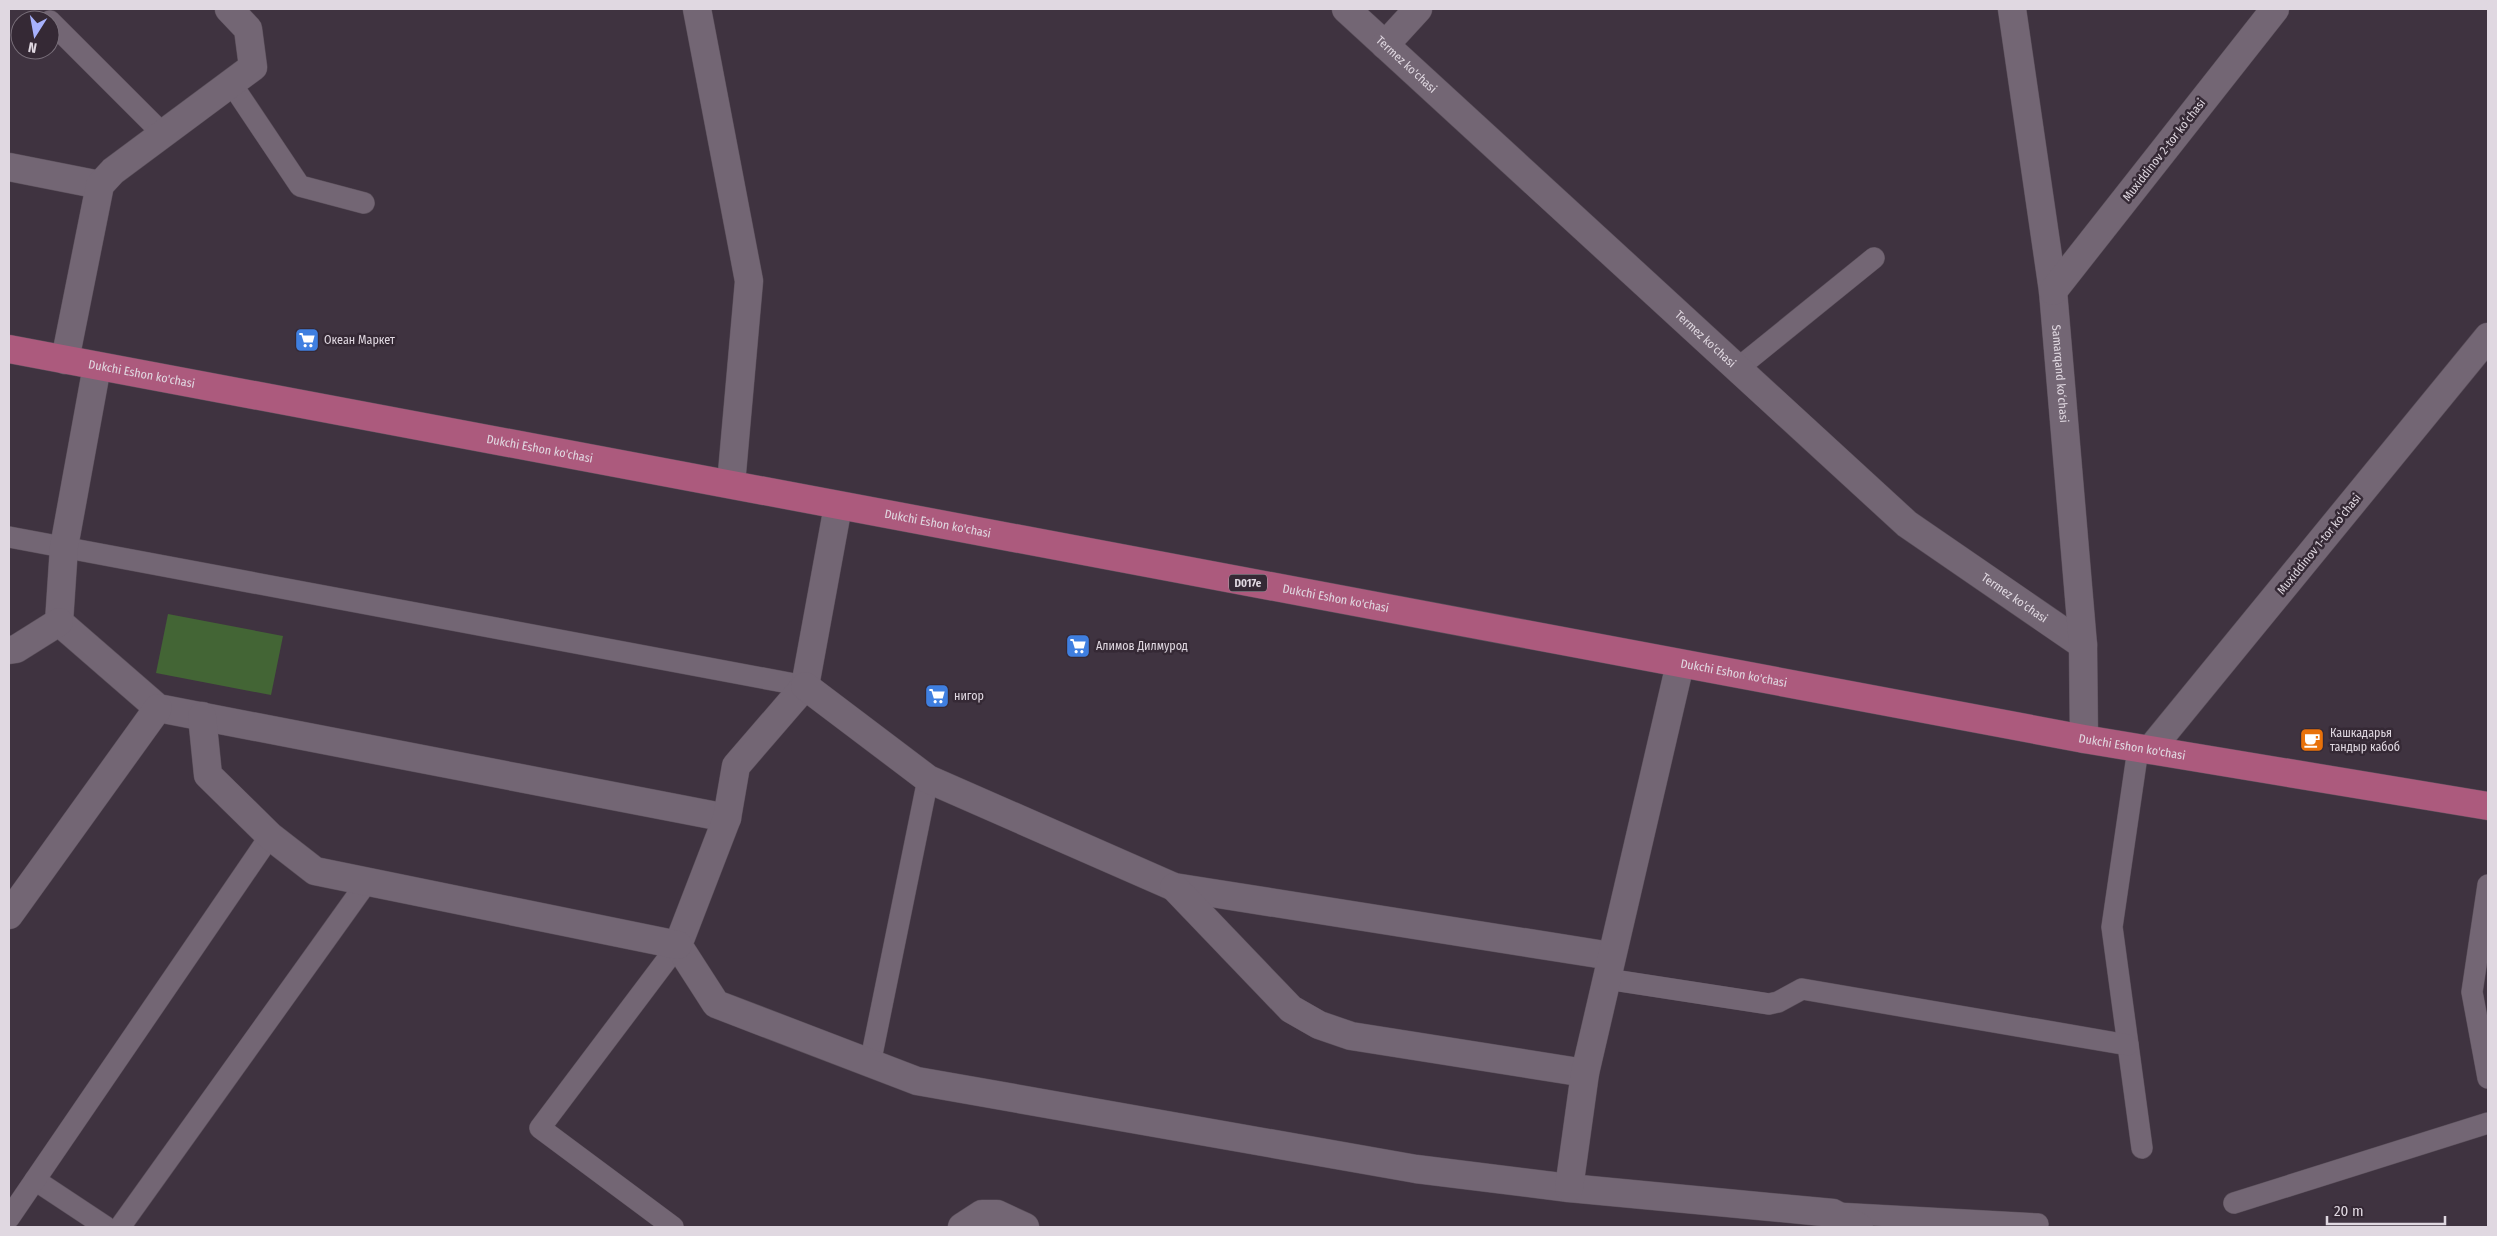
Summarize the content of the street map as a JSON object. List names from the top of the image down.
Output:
{
  "streets": {
    "main road": ["Dukchi Eshon ko'chasi", "D017e"],
    "street": [
      "Termez ko'chasi",
      "Muxiddinov 2-tor koʻchasi",
      "Samarqand ko‘chasi",
      "Muxiddinov 1-tor koʻchasi"
    ]
  },
  "crossings": [
    ["Termez ko'chasi", "Samarqand ko‘chasi"],
    ["Muxiddinov 2-tor koʻchasi", "Samarqand ko‘chasi"],
    ["Samarqand ko‘chasi", "Dukchi Eshon ko'chasi"],
    ["Dukchi Eshon ko'chasi", "Muxiddinov 1-tor koʻchasi"]
  ],
  "places": {
    "supermarket": ["Океан Маркет", "Алимов Дилмурод", "нигор"],
    "cafe": ["Кашкадарья тандыр кабоб"]
  },
  "scale_bar": "20 m",
  "north": "bottom"
}
